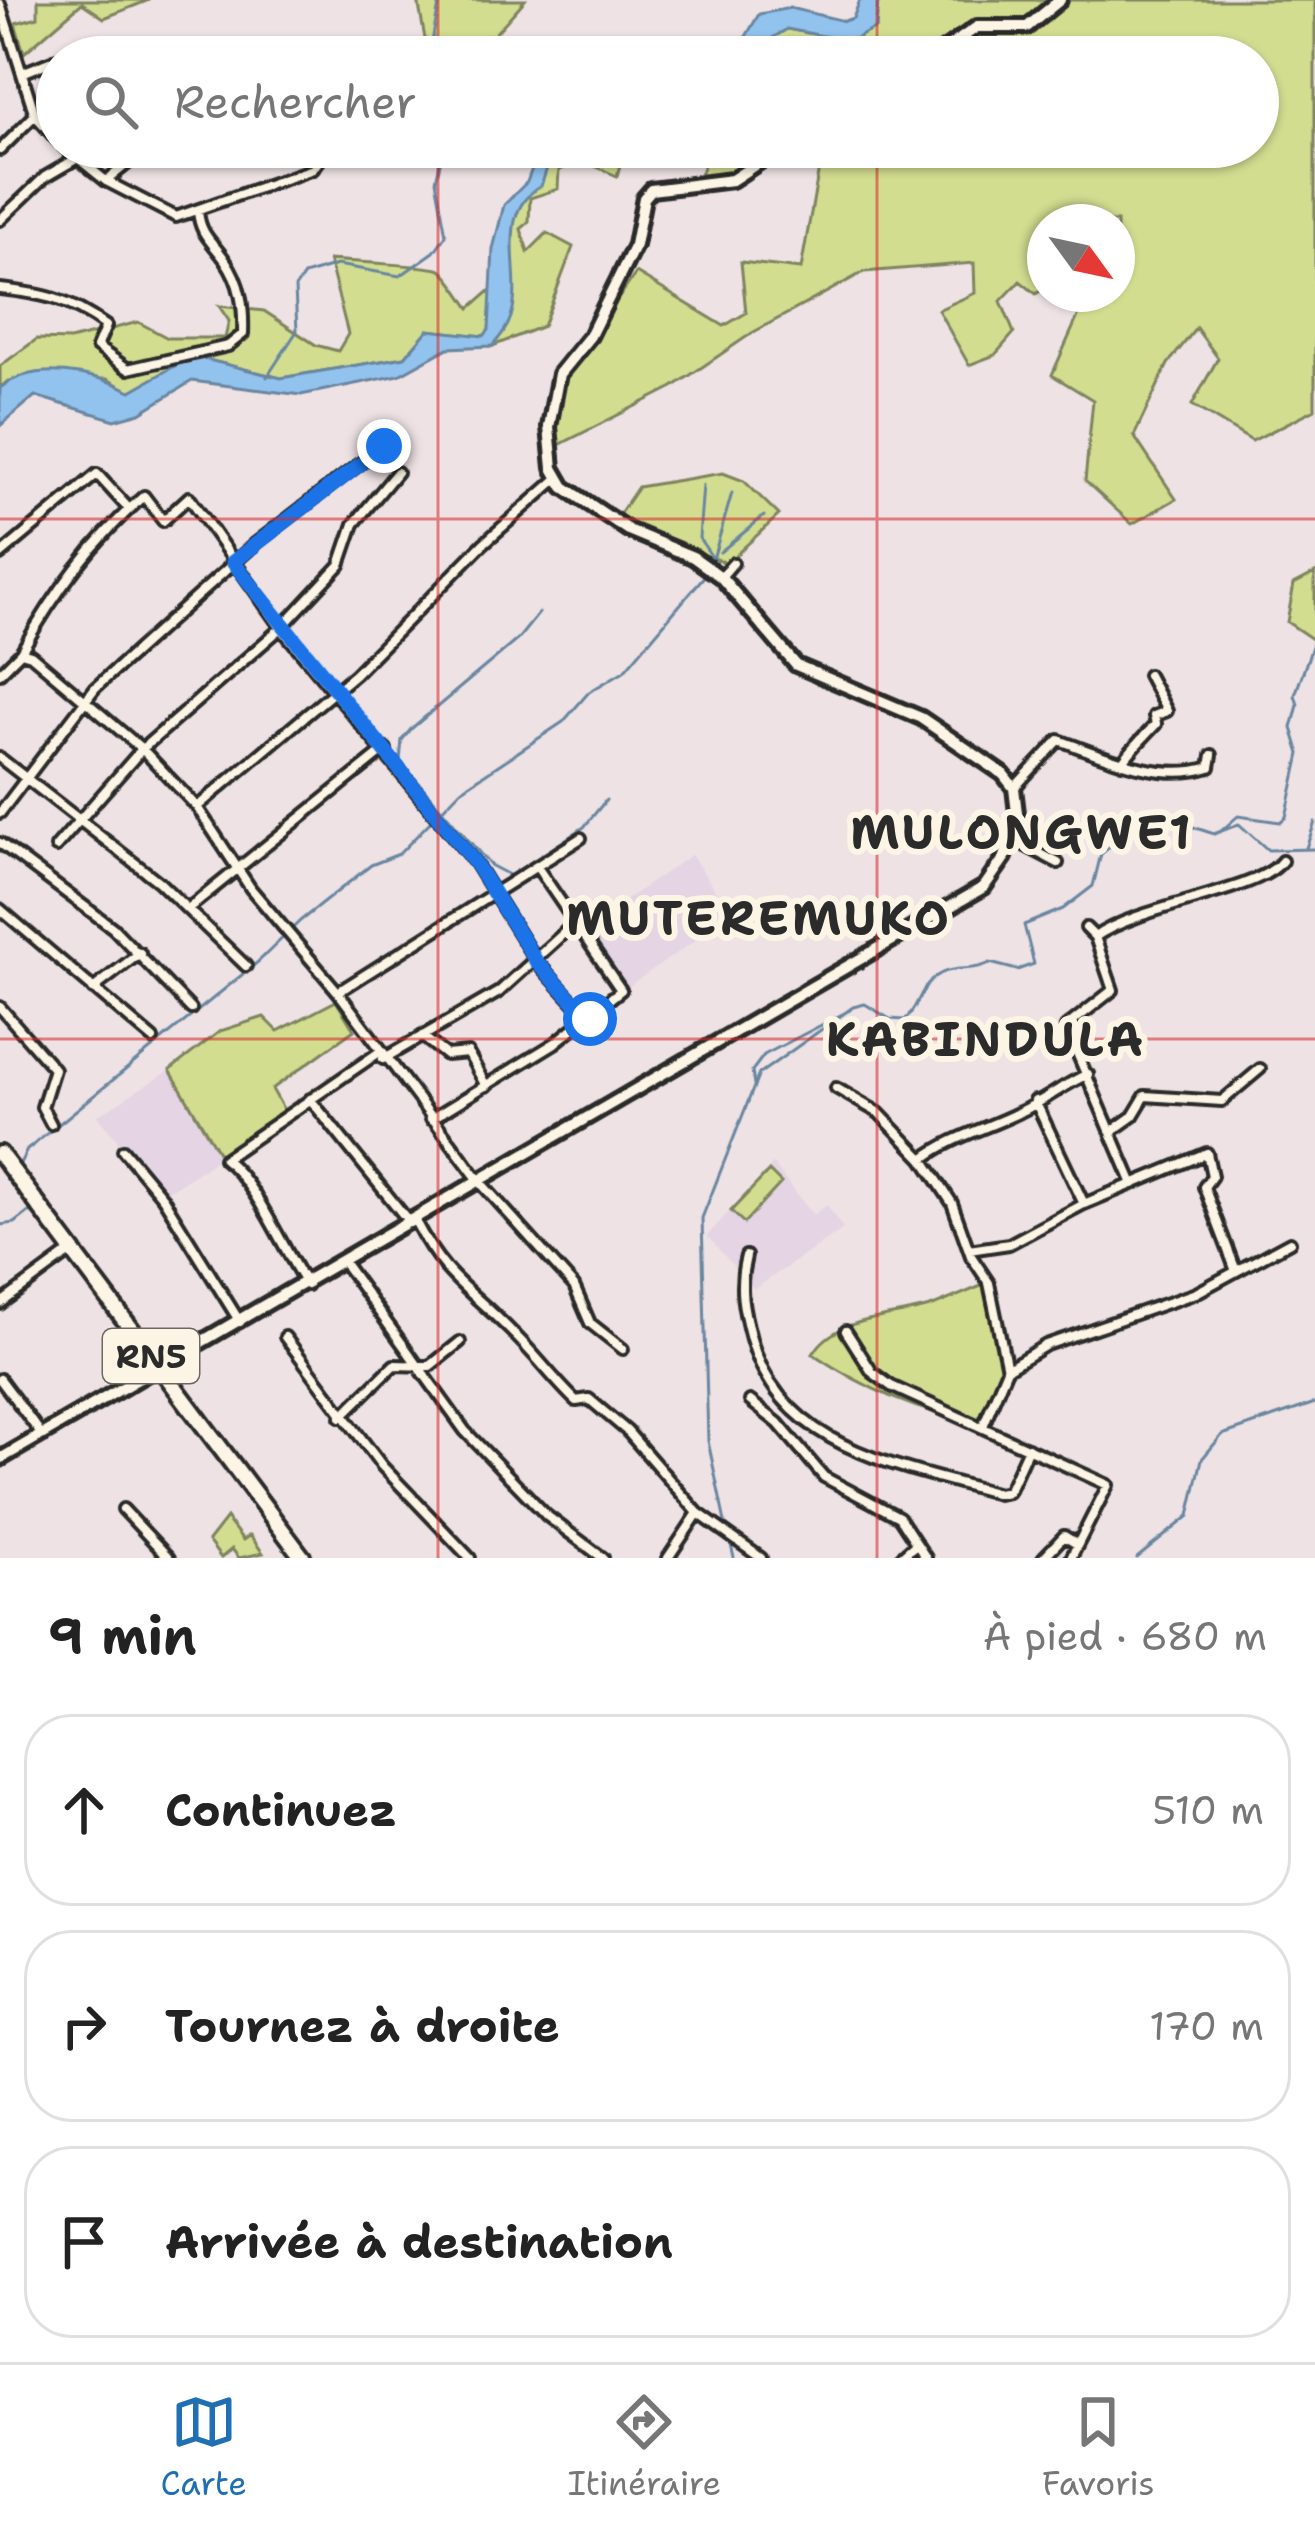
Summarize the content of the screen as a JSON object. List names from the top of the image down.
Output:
{
  "streets": {
    "highway": ["RN5"]
  },
  "districts": ["MULONGWE1", "MUTEREMUKO", "KABINDULA"],
  "north": "bottom right",
  "page": {
    "search": "Rechercher",
    "heading": ["9 min", "À pied · 680 m"],
    "list": [
      ["Continuez", "510 m"],
      ["Tournez à droite", "170 m"],
      "Arrivée à destination"
    ],
    "nav": ["Carte", "Itinéraire", "Favoris"]
  }
}
